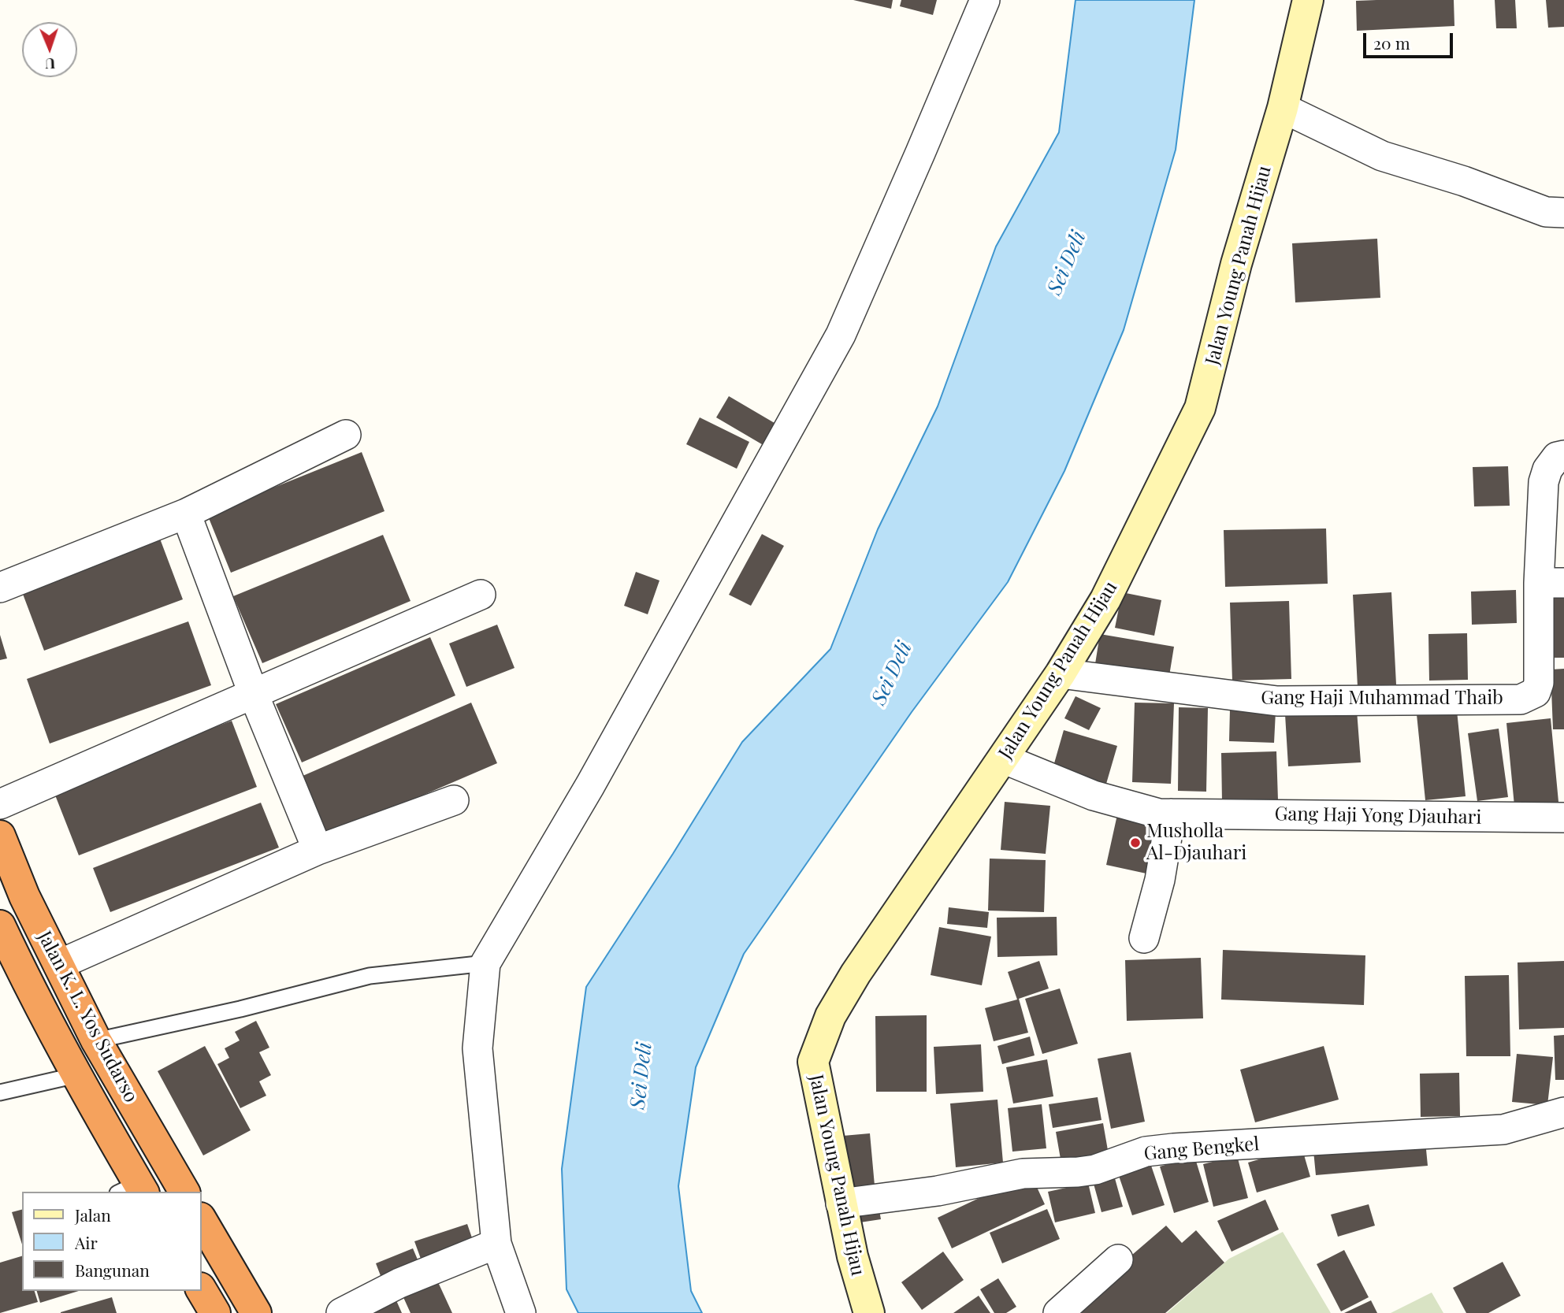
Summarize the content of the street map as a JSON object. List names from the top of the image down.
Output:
{
  "streets": {
    "highway": ["Jalan K. L. Yos Sudarso"],
    "street": [
      "Jalan Young Panah Hijau",
      "Gang Haji Muhammad Thaib",
      "Gang Haji Yong Djauhari",
      "Gang Bengkel"
    ]
  },
  "crossings": [
    ["Jalan Young Panah Hijau", "Gang Haji Muhammad Thaib"],
    ["Jalan Young Panah Hijau", "Gang Haji Yong Djauhari"],
    ["Jalan Young Panah Hijau", "Gang Bengkel"]
  ],
  "water": ["Sei Deli"],
  "places": ["Musholla Al-Djauhari"],
  "legend": ["Jalan", "Air", "Bangunan"],
  "scale_bar": "20 m",
  "north": "bottom"
}
